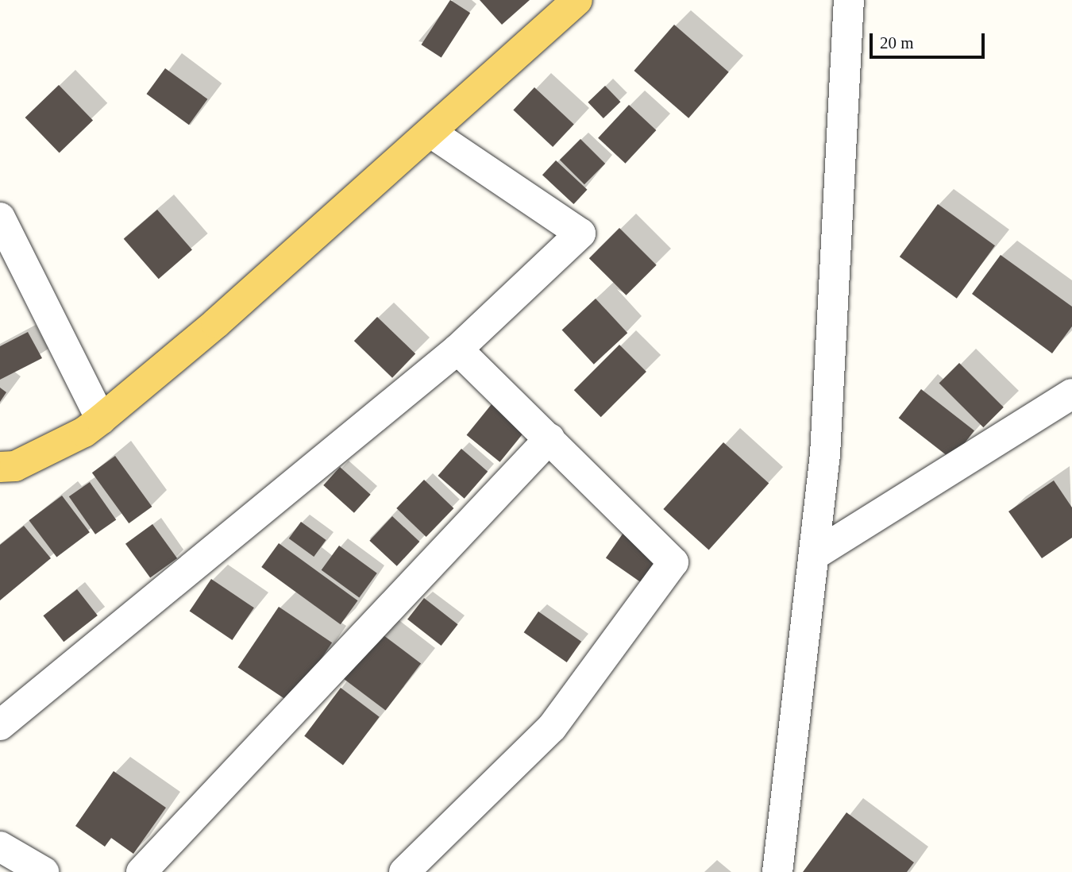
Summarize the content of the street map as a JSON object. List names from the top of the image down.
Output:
{
  "scale_bar": "20 m"
}
